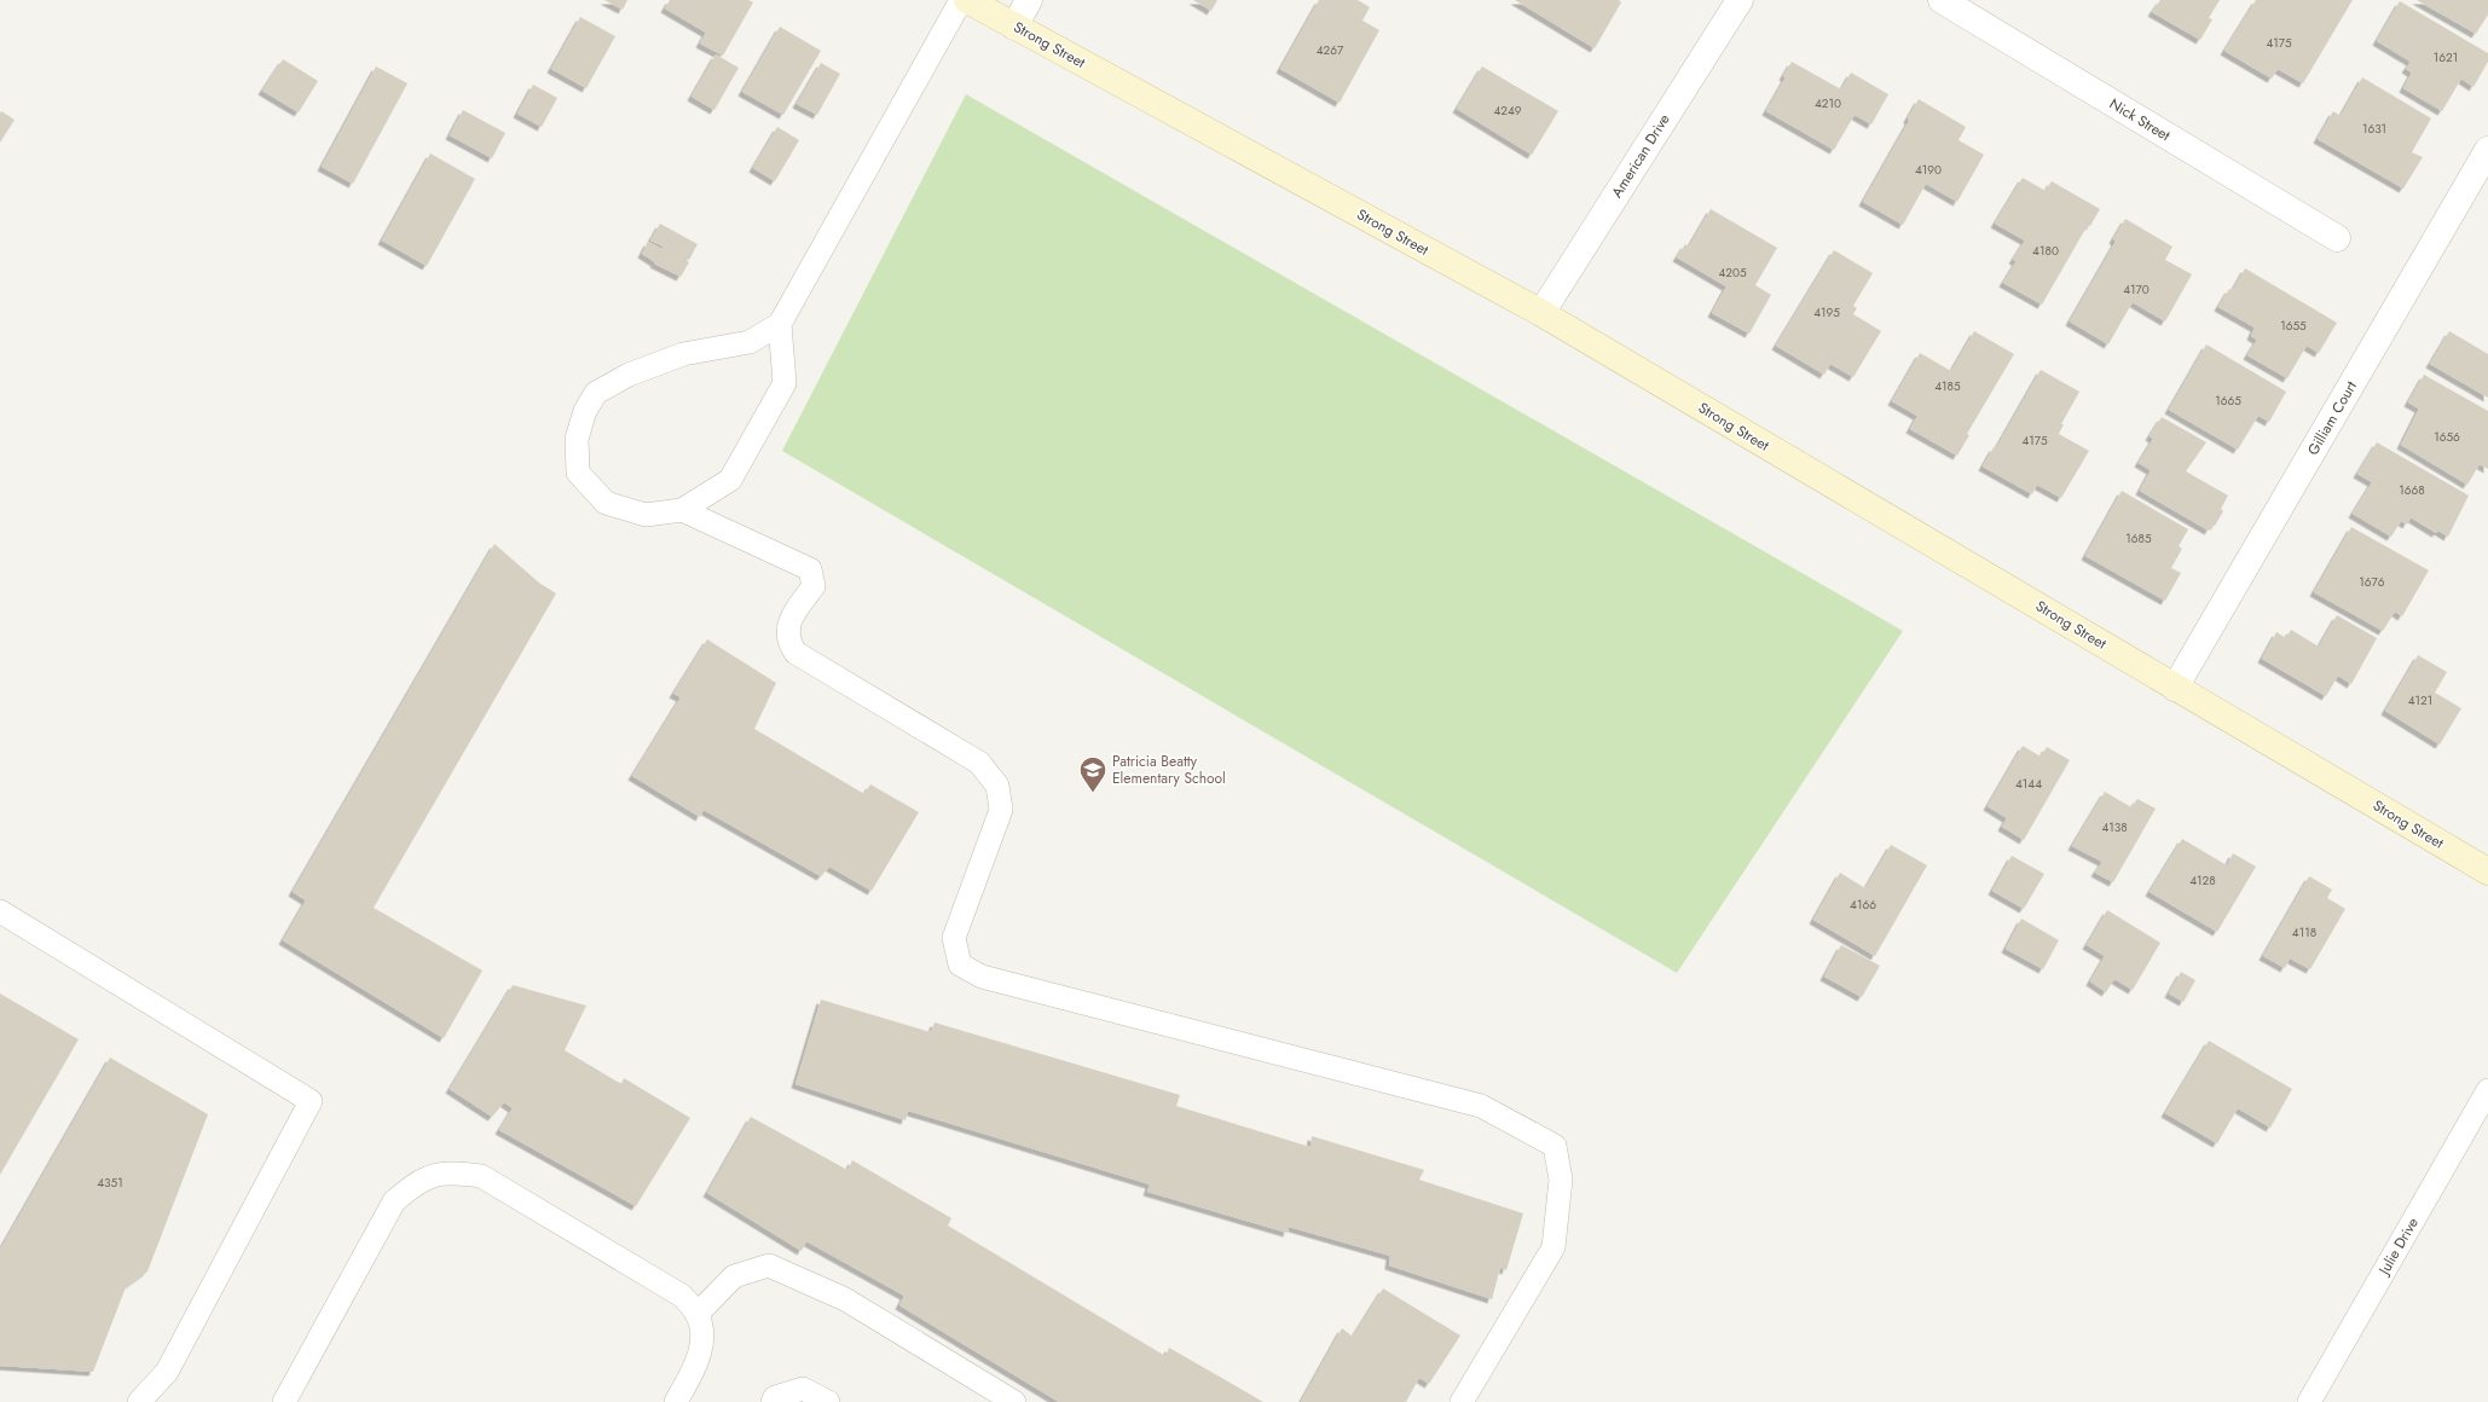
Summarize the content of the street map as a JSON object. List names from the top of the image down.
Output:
{
  "streets": {
    "street": [
      "Strong Street",
      "Nick Street",
      "American Drive",
      "Gilliam Court"
    ],
    "lane": ["Julie Drive"]
  },
  "crossings": [
    ["Strong Street", "American Drive"],
    ["Strong Street", "Gilliam Court"]
  ],
  "places": {
    "school or university": ["Patricia Beatty Elementary School"]
  },
  "house_numbers": [
    "4175",
    "4267",
    "1621",
    "4210",
    "4249",
    "1631",
    "4190",
    "4180",
    "4205",
    "4170",
    "4195",
    "1655",
    "4185",
    "1665",
    "1656",
    "4175",
    "1668",
    "1685",
    "1676",
    "4121",
    "4144",
    "4138",
    "4128",
    "4166",
    "4118",
    "4351"
  ]
}
